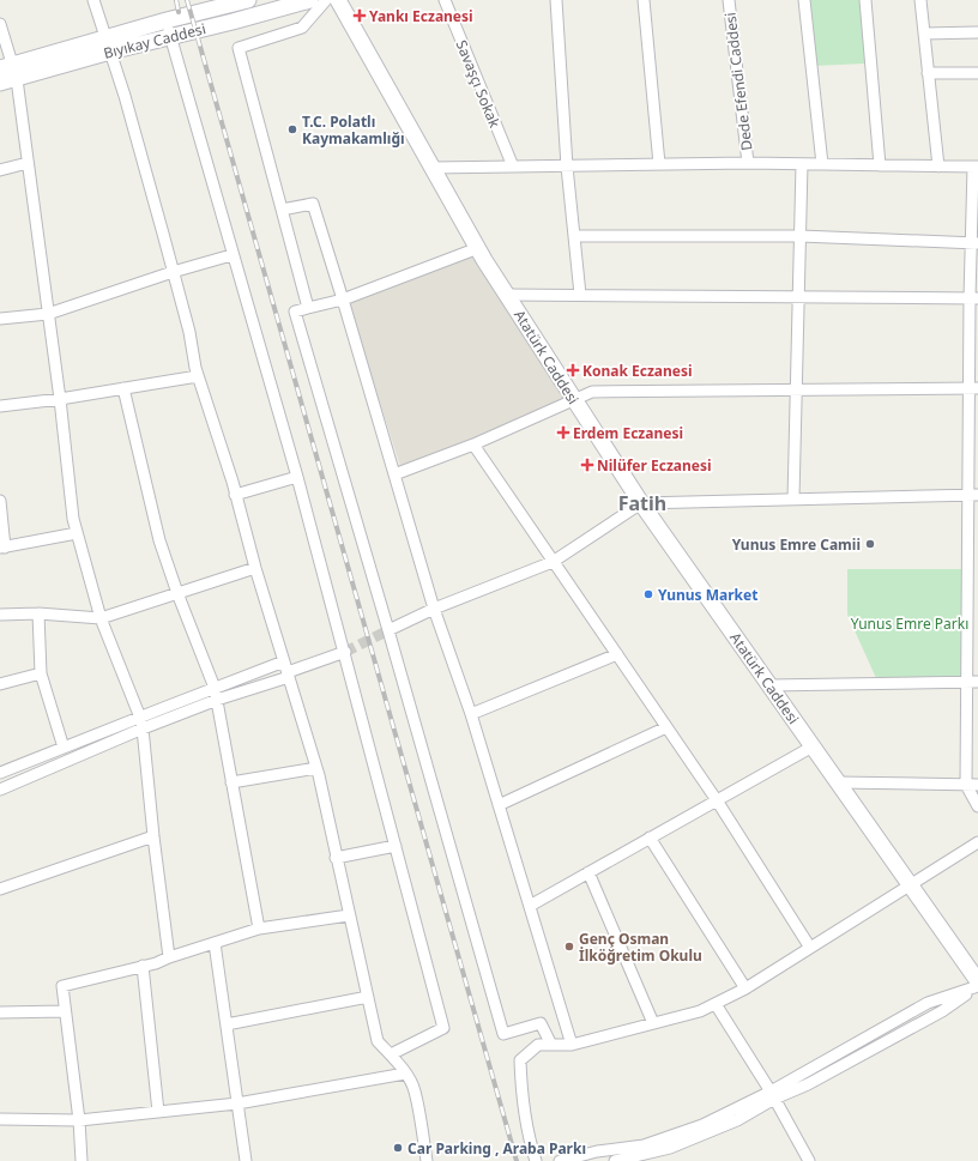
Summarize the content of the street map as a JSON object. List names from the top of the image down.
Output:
{
  "streets": {
    "street": [
      "Bıyıkay Caddesi",
      "Dede Efendi Caddesi",
      "Savaşçı Sokak",
      "Atatürk Caddesi"
    ]
  },
  "districts": ["Fatih"],
  "parks": ["Yunus Emre Parkı"],
  "places": {
    "health": [
      "Yankı Eczanesi",
      "Konak Eczanesi",
      "Erdem Eczanesi",
      "Nilüfer Eczanesi"
    ],
    "other": [
      "T.C. Polatlı Kaymakamlığı",
      "Yunus Emre Camii",
      "Yunus Market",
      "Genç Osman İlköğretim Okulu",
      "Car Parking , Araba Parkı"
    ]
  }
}
